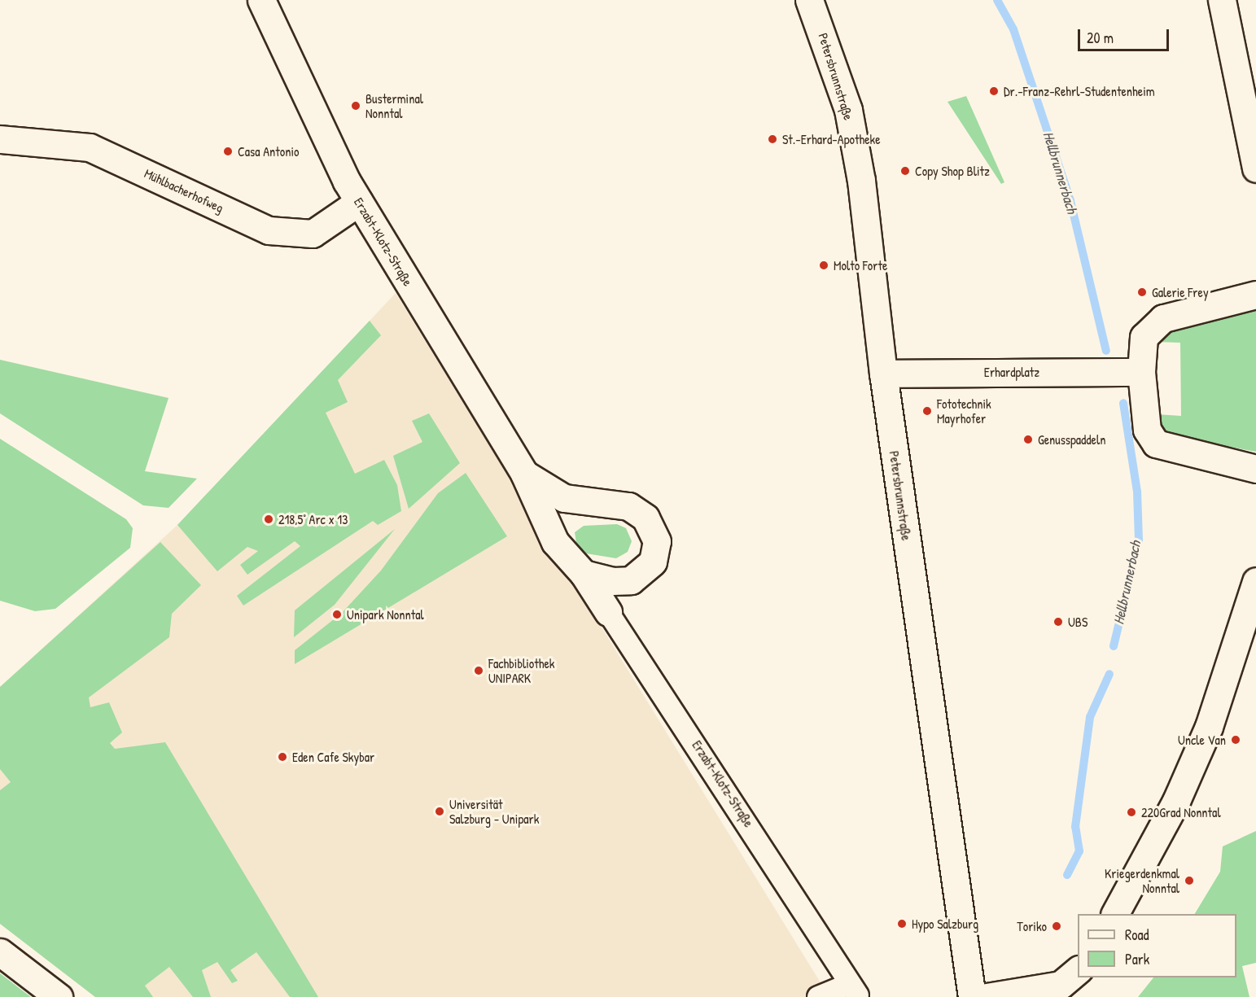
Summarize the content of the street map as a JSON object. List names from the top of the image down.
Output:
{
  "streets": {
    "street": [
      "Petersbrunnstraße",
      "Mühlbacherhofweg",
      "Erzabt-Klotz-Straße",
      "Erhardplatz"
    ]
  },
  "crossings": [
    ["Petersbrunnstraße", "Erhardplatz"],
    ["Mühlbacherhofweg", "Erzabt-Klotz-Straße"]
  ],
  "water": ["Hellbrunnerbach"],
  "places": [
    "Dr.-Franz-Rehrl-Studentenheim",
    "Busterminal Nonntal",
    "St.-Erhard-Apotheke",
    "Casa Antonio",
    "Copy Shop Blitz",
    "Molto Forte",
    "Galerie Frey",
    "Fototechnik Mayrhofer",
    "Genusspaddeln",
    "218,5° Arc x 13",
    "Unipark Nonntal",
    "UBS",
    "Fachbibliothek UNIPARK",
    "Uncle Van",
    "Eden Cafe Skybar",
    "Universität Salzburg - Unipark",
    "220Grad Nonntal",
    "Kriegerdenkmal Nonntal",
    "Hypo Salzburg",
    "Toriko"
  ],
  "legend": ["Road", "Park"],
  "scale_bar": "20 m"
}
